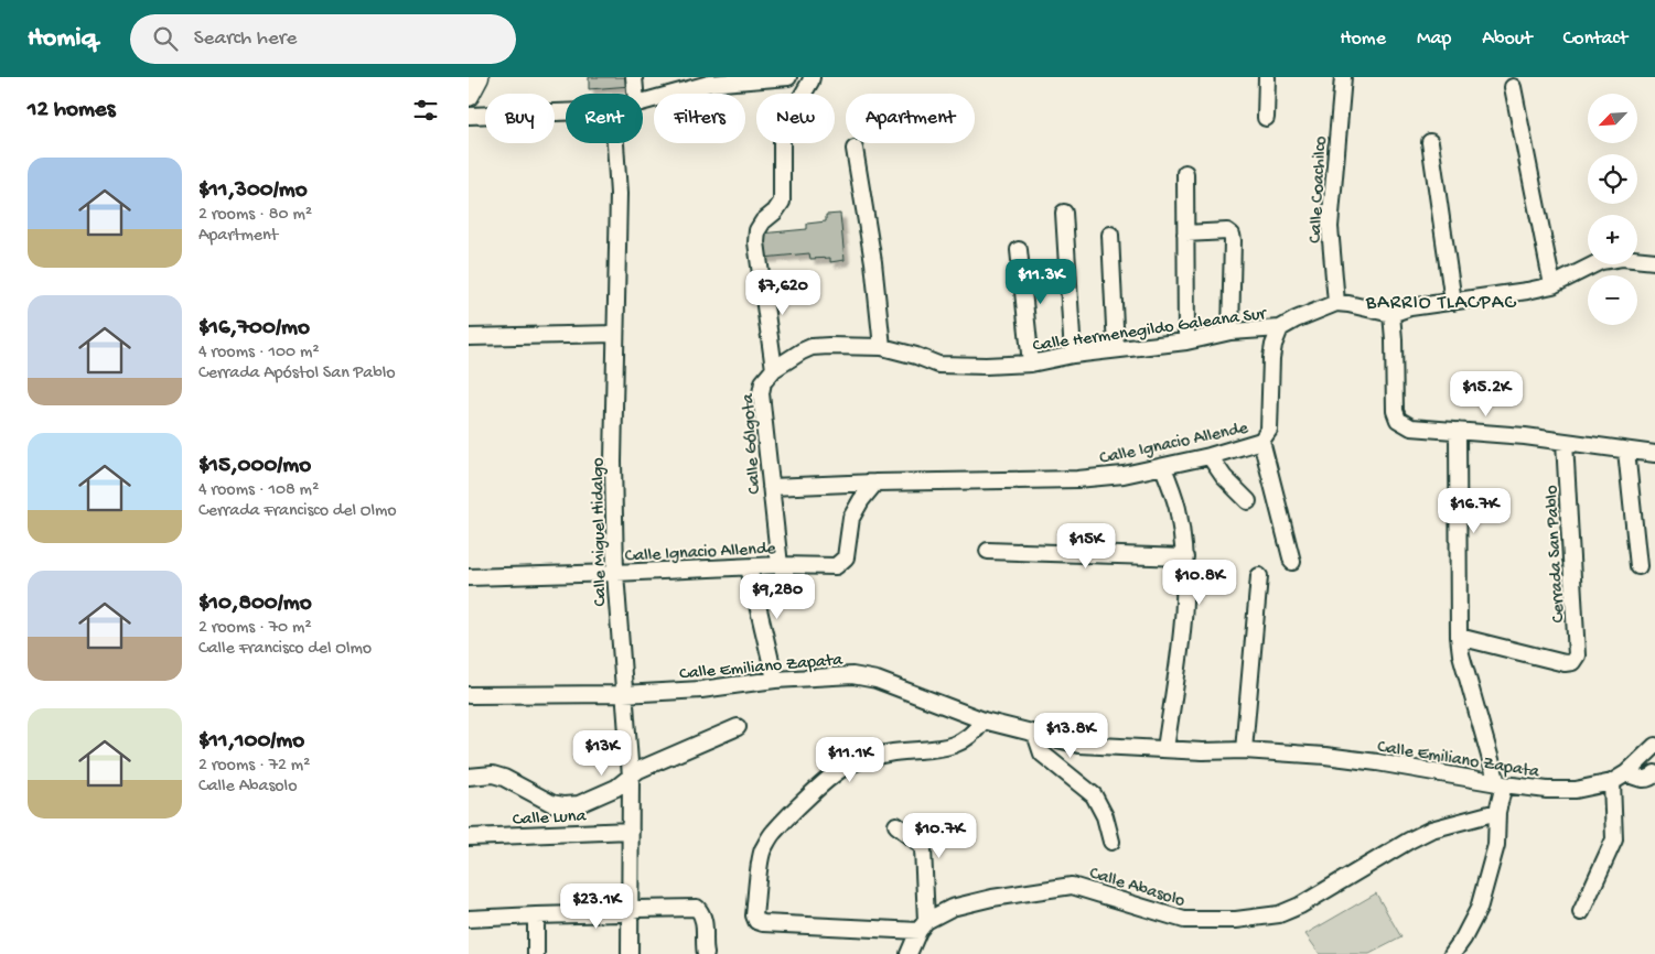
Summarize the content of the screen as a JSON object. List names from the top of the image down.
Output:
{
  "streets": {
    "street": [
      "Calle Coachilco",
      "Calle Hermenegildo Galeana Sur",
      "Calle Ignacio Allende",
      "Calle Gólgota",
      "Calle Miguel Hidalgo",
      "Cerrada San Pablo",
      "Calle Emiliano Zapata",
      "Calle Luna",
      "Calle Abasolo"
    ]
  },
  "crossings": [
    ["Calle Coachilco", "Calle Hermenegildo Galeana Sur"],
    ["Calle Hermenegildo Galeana Sur", "Calle Ignacio Allende"],
    ["Calle Hermenegildo Galeana Sur", "Calle Gólgota"],
    ["Calle Ignacio Allende", "Calle Gólgota"],
    ["Calle Ignacio Allende", "Calle Miguel Hidalgo"],
    ["Calle Miguel Hidalgo", "Calle Emiliano Zapata"],
    ["Calle Miguel Hidalgo", "Calle Luna"]
  ],
  "districts": ["BARRIO TLACPAC"],
  "north": "bottom left",
  "page": {
    "header": "Homiq",
    "search": "Search here",
    "nav": [
      "Home",
      "Map",
      "About",
      "Contact"
    ],
    "heading": "12 homes",
    "map_buttons": ["+", "−"],
    "chip": [
      "Buy",
      "Rent",
      "Filters",
      "New",
      "Apartment"
    ],
    "list": [
      {
        "name": "$11,300/mo",
        "note": "2 rooms · 80 m² · Apartment"
      },
      {
        "name": "$16,700/mo",
        "note": "4 rooms · 100 m² · Cerrada Apóstol San Pablo"
      },
      {
        "name": "$15,000/mo",
        "note": "4 rooms · 108 m² · Cerrada Francisco del Olmo"
      },
      {
        "name": "$10,800/mo",
        "note": "2 rooms · 70 m² · Calle Francisco del Olmo"
      },
      {
        "name": "$11,100/mo",
        "note": "2 rooms · 72 m² · Calle Abasolo"
      }
    ],
    "price": [
      "$11.3K",
      "$7,620",
      "$15.2K",
      "$16.7K",
      "$15K",
      "$10.8K",
      "$9,280",
      "$13.8K",
      "$13K",
      "$11.1K",
      "$10.7K",
      "$23.1K"
    ]
  }
}
